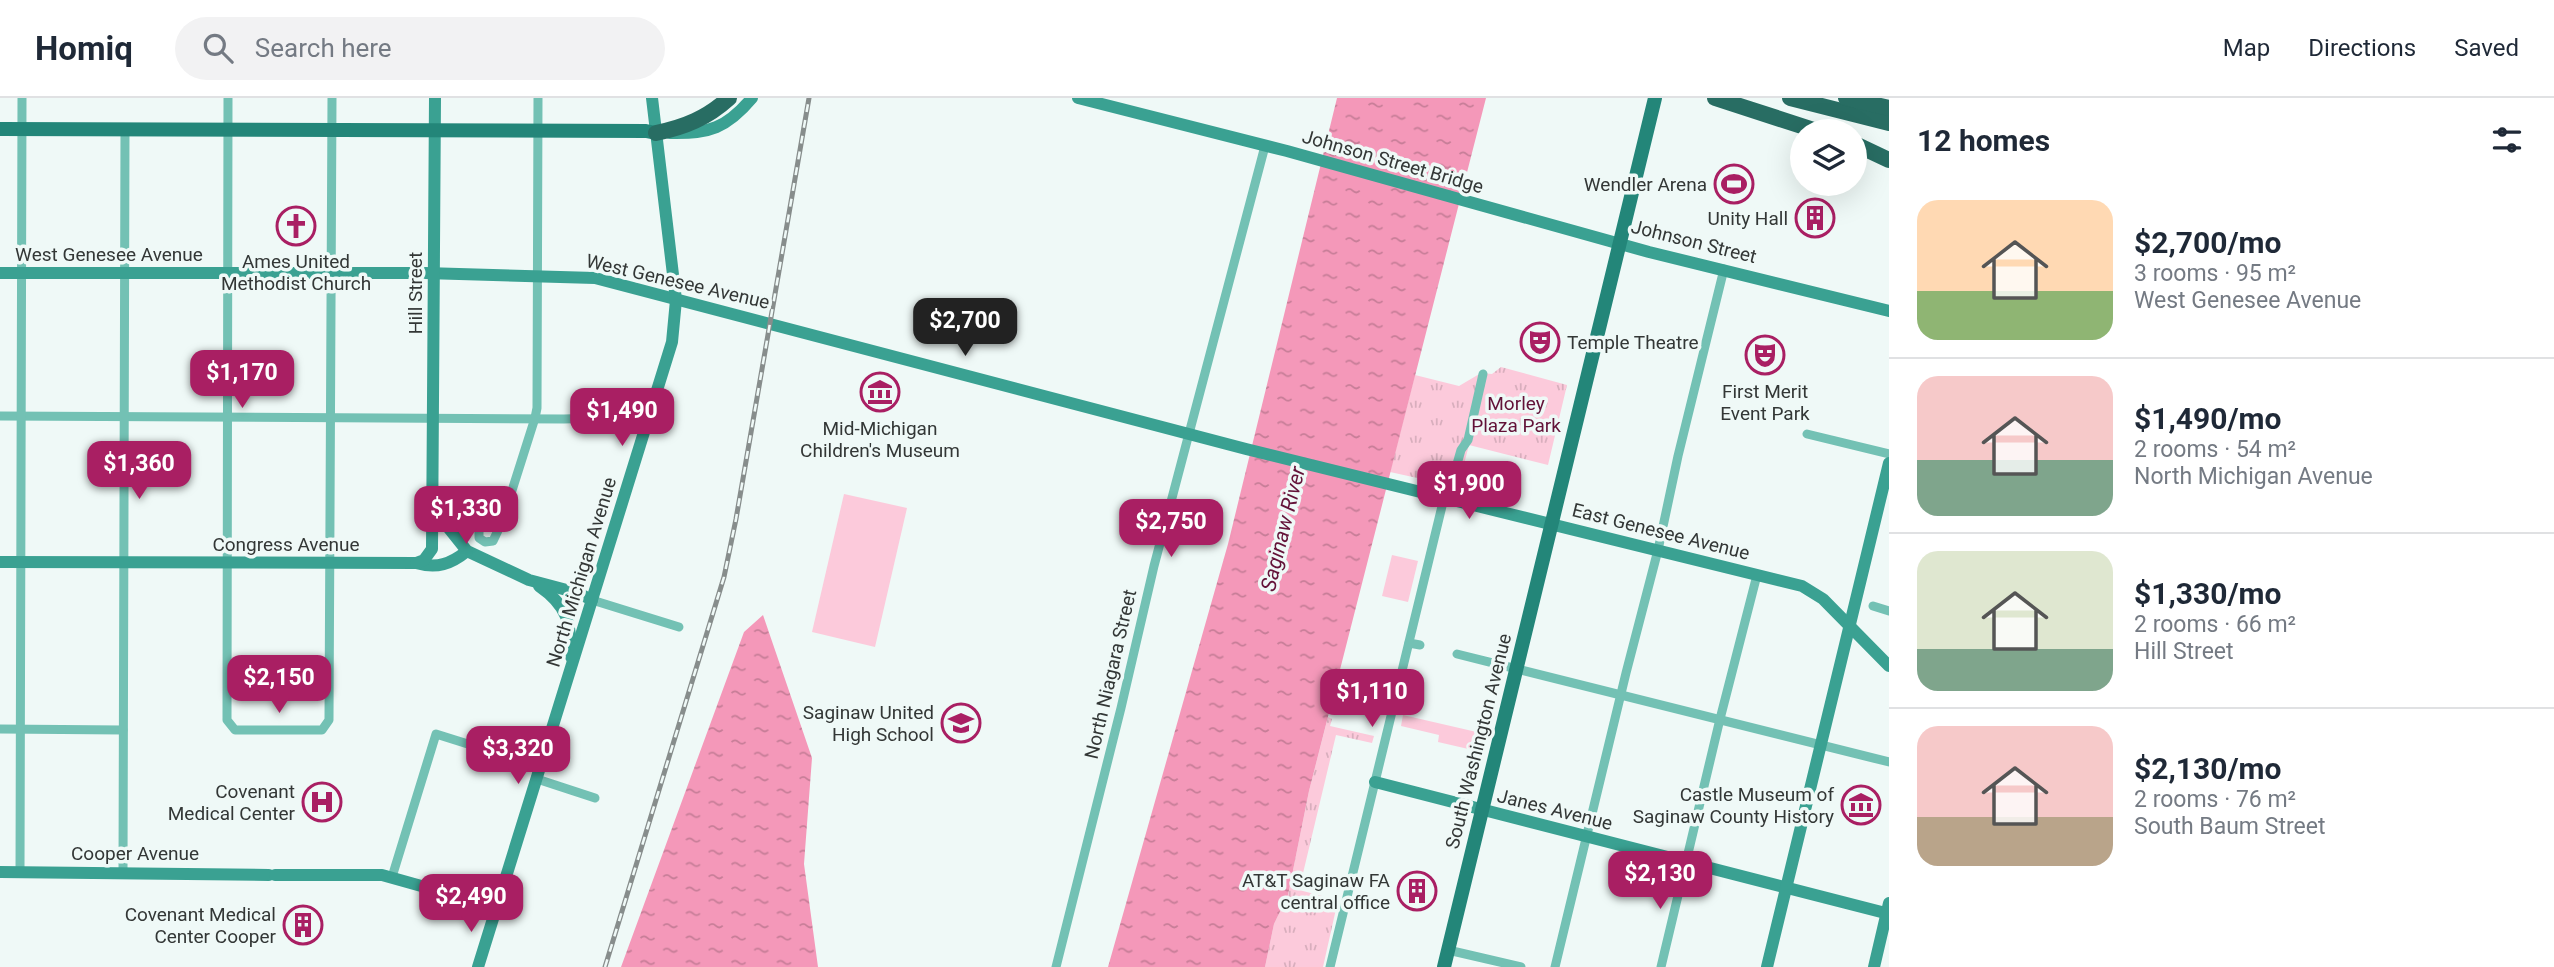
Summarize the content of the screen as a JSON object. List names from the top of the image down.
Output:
{
  "streets": {
    "main road": [
      "Johnson Street Bridge",
      "Johnson Street",
      "West Genesee Avenue",
      "Hill Street",
      "East Genesee Avenue",
      "Congress Avenue",
      "North Michigan Avenue",
      "South Washington Avenue",
      "Janes Avenue",
      "Cooper Avenue"
    ],
    "street": ["North Niagara Street"]
  },
  "crossings": [
    ["Johnson Street Bridge", "Johnson Street"],
    ["Johnson Street Bridge", "North Niagara Street"],
    ["Johnson Street", "South Washington Avenue"],
    ["West Genesee Avenue", "Hill Street"],
    ["West Genesee Avenue", "East Genesee Avenue"],
    ["West Genesee Avenue", "North Michigan Avenue"],
    ["West Genesee Avenue", "North Niagara Street"],
    ["Hill Street", "Congress Avenue"],
    ["East Genesee Avenue", "South Washington Avenue"],
    ["North Michigan Avenue", "Cooper Avenue"],
    ["South Washington Avenue", "Janes Avenue"]
  ],
  "water": ["Saginaw River"],
  "parks": ["Morley Plaza Park"],
  "places": {
    "sports": ["Wendler Arena"],
    "building": ["Unity Hall", "AT&T Saginaw FA central office", "Covenant Medical Center Cooper"],
    "church": ["Ames United Methodist Church"],
    "theatre": ["Temple Theatre", "First Merit Event Park"],
    "museum": ["Mid-Michigan Children's Museum", "Castle Museum of Saginaw County History"],
    "school or university": ["Saginaw United High School"],
    "hospital": ["Covenant Medical Center"]
  },
  "page": {
    "header": "Homiq",
    "search": "Search here",
    "nav": ["Map", "Directions", "Saved"],
    "heading": "12 homes",
    "list": [
      {
        "name": "$2,700/mo",
        "note": "3 rooms · 95 m² · West Genesee Avenue"
      },
      {
        "name": "$1,490/mo",
        "note": "2 rooms · 54 m² · North Michigan Avenue"
      },
      {
        "name": "$1,330/mo",
        "note": "2 rooms · 66 m² · Hill Street"
      },
      {
        "name": "$2,130/mo",
        "note": "2 rooms · 76 m² · South Baum Street"
      }
    ],
    "price": [
      "$2,700",
      "$1,170",
      "$1,490",
      "$1,360",
      "$1,900",
      "$1,330",
      "$2,750",
      "$2,150",
      "$1,110",
      "$3,320",
      "$2,130",
      "$2,490"
    ]
  }
}
